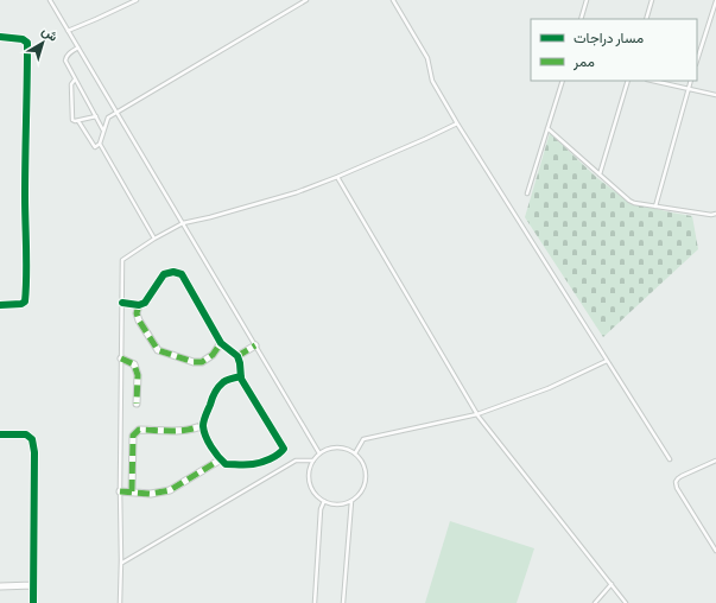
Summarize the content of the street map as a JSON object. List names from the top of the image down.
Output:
{
  "legend": ["مسار دراجات", "ممر"],
  "north": "top right"
}
